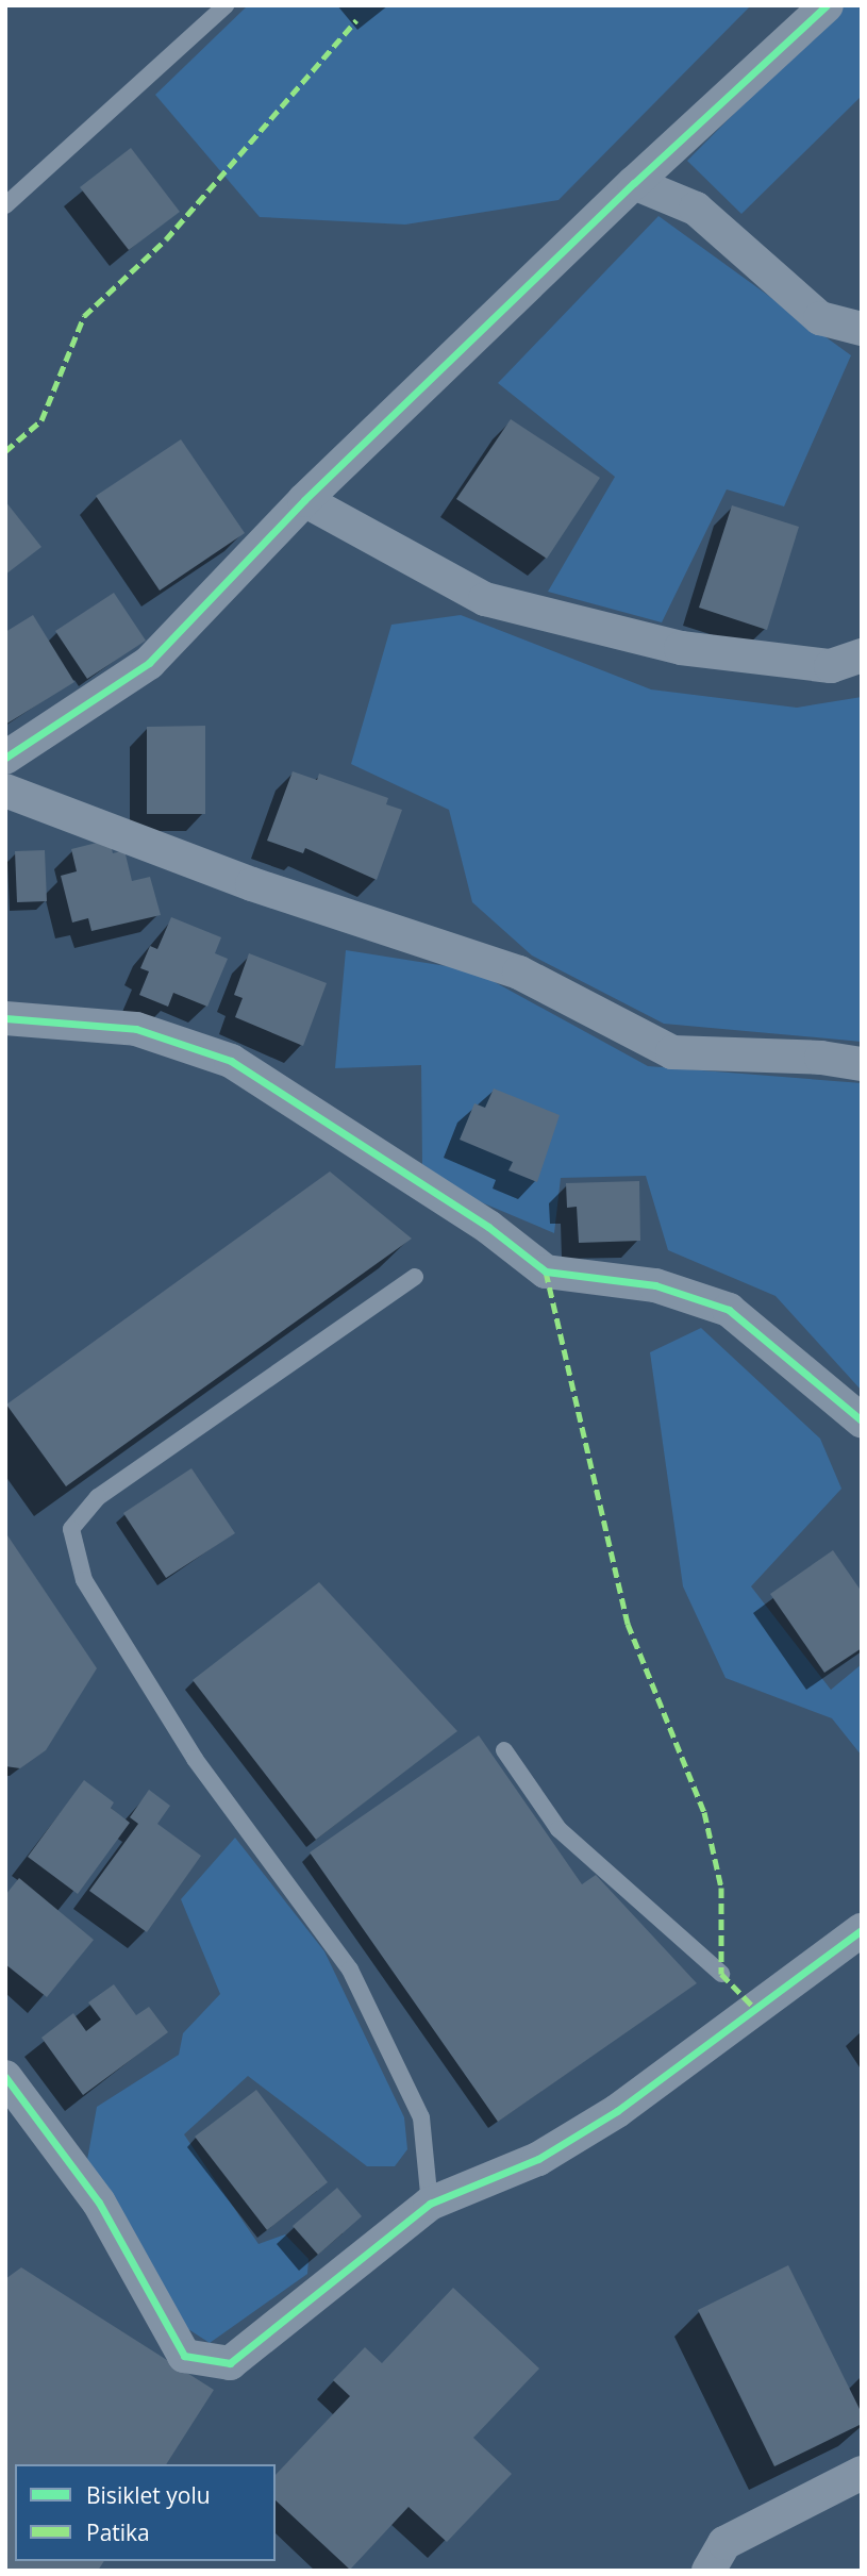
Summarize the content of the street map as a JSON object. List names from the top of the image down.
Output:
{
  "legend": ["Bisiklet yolu", "Patika"]
}
